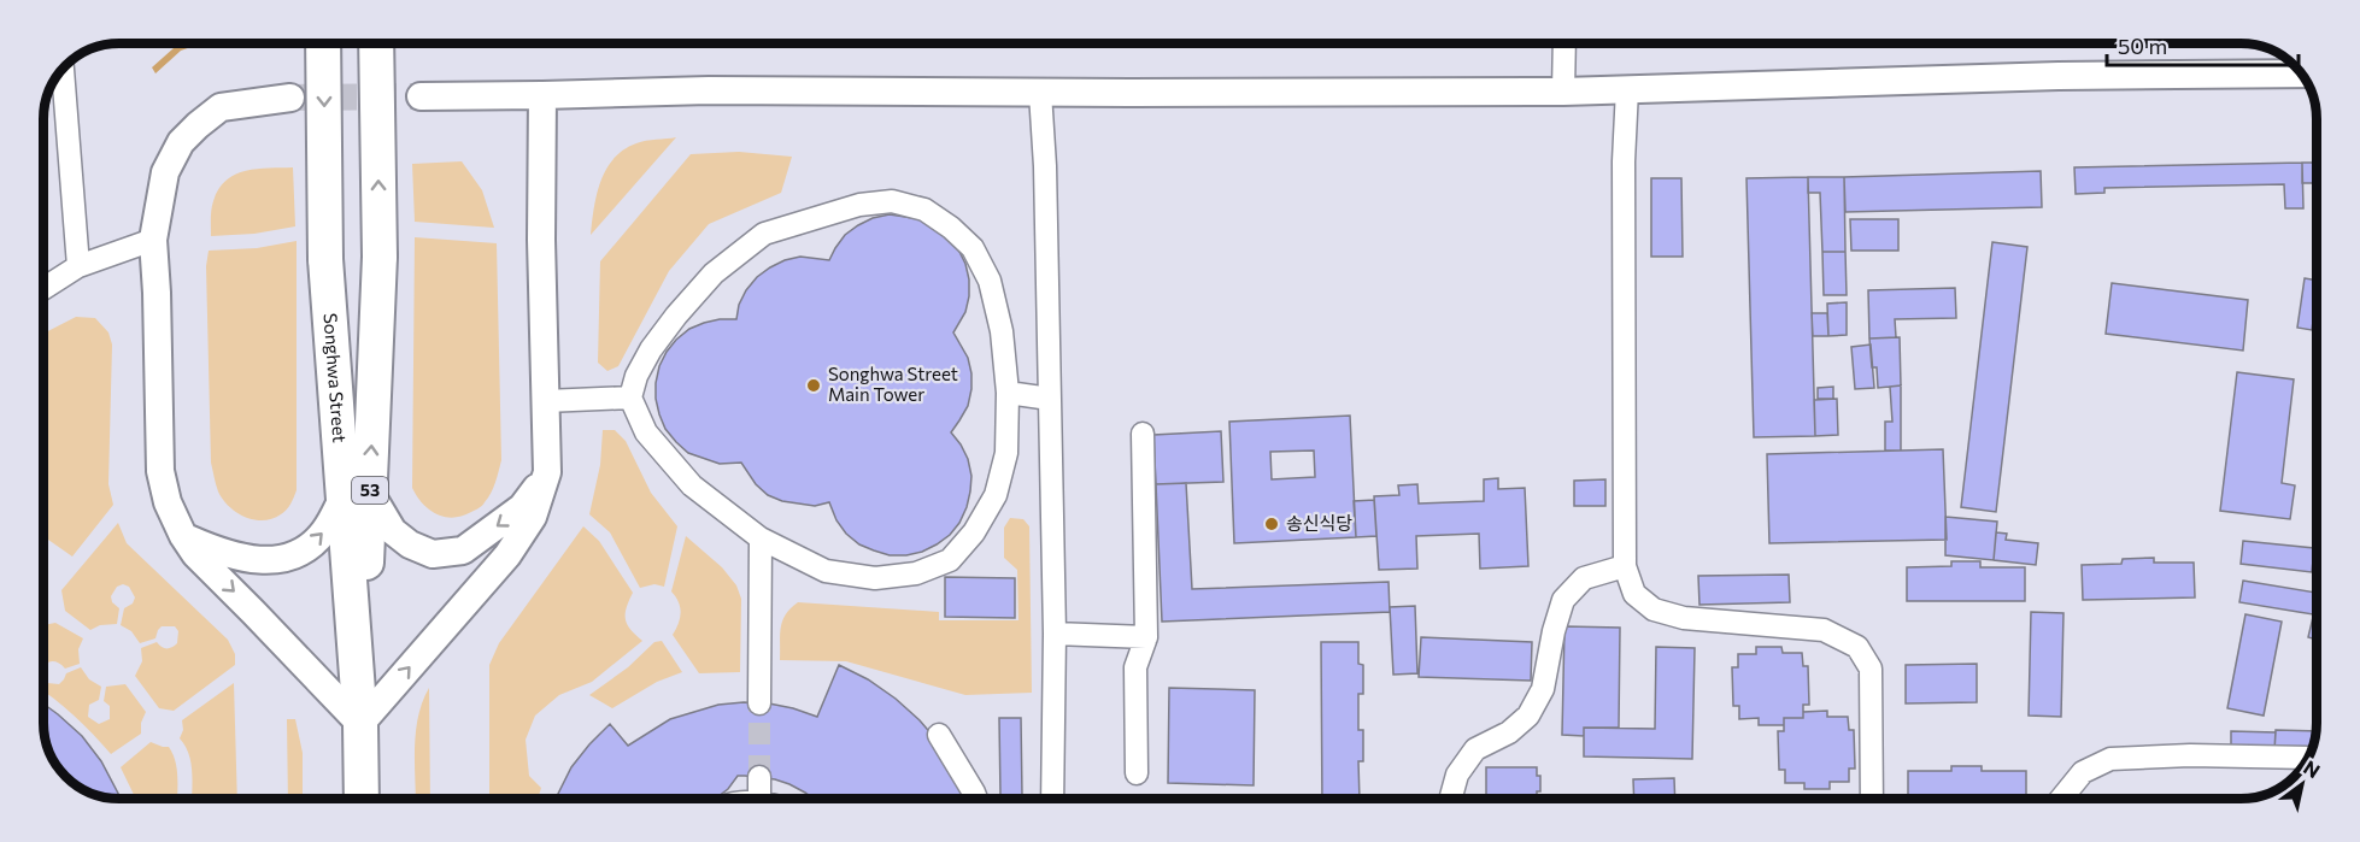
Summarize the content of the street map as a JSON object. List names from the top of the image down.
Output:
{
  "streets": {
    "main road": ["Songhwa Street", "53"]
  },
  "places": ["Songhwa Street Main Tower", "송신식당"],
  "scale_bar": "50 m",
  "north": "top right"
}
